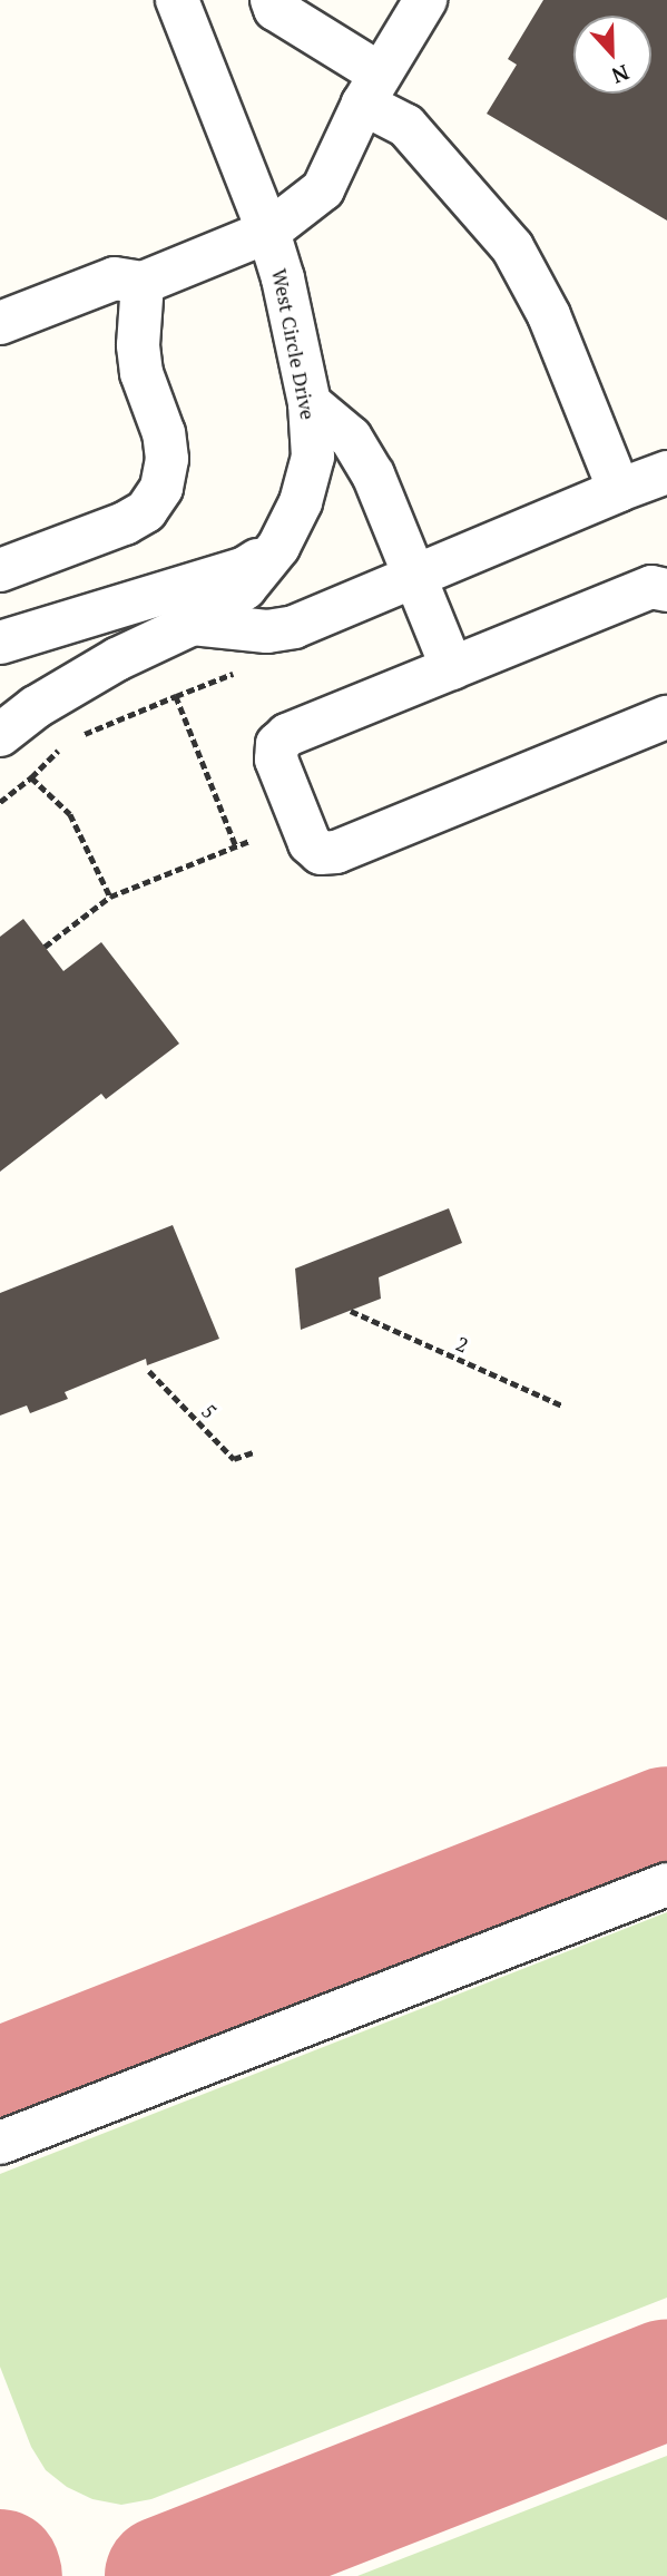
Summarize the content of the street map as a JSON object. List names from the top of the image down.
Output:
{
  "streets": {
    "street": ["West Circle Drive"],
    "path": ["2", "5"]
  },
  "north": "bottom"
}
